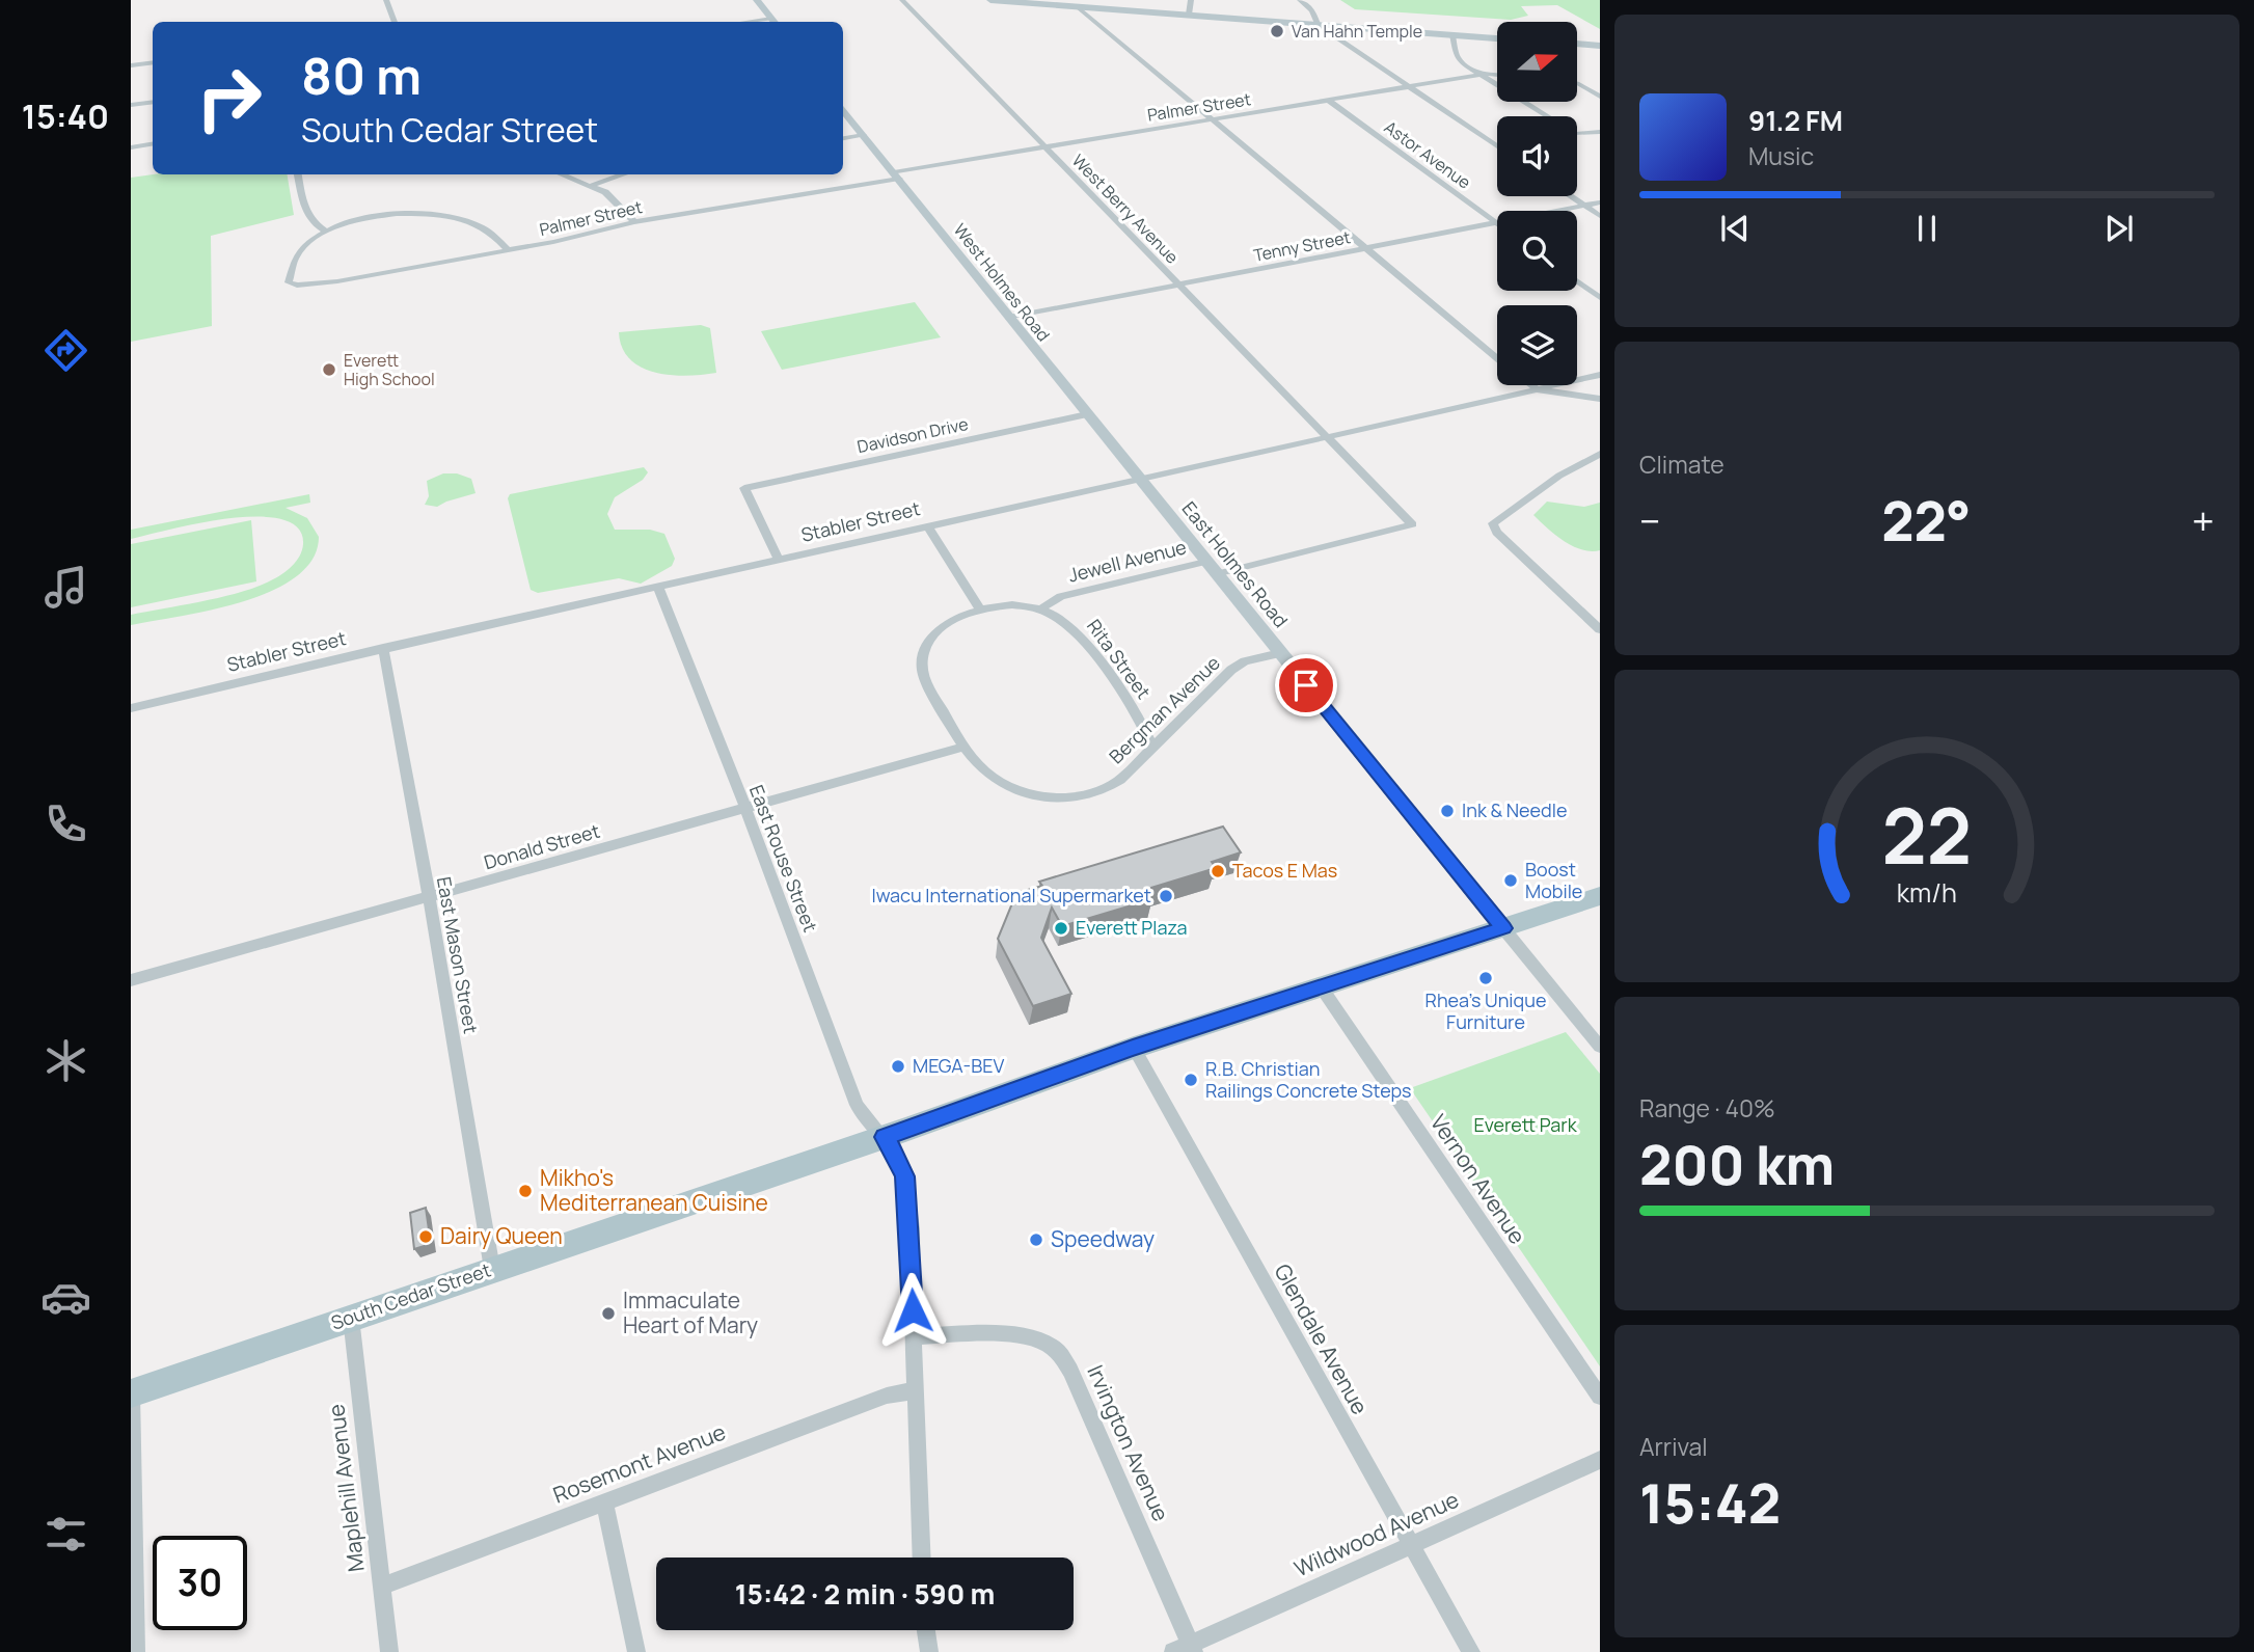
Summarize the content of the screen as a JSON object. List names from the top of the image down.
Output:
{
  "streets": {
    "main road": ["South Cedar Street"],
    "street": [
      "Palmer Street",
      "Astor Avenue",
      "West Berry Avenue",
      "Tenny Street",
      "West Holmes Road",
      "Davidson Drive",
      "Stabler Street",
      "Jewell Avenue",
      "East Holmes Road",
      "Rita Street",
      "Bergman Avenue",
      "Donald Street",
      "East Rouse Street",
      "East Mason Street",
      "Vernon Avenue",
      "Glendale Avenue",
      "Irvington Avenue",
      "Rosemont Avenue",
      "Maplehill Avenue",
      "Wildwood Avenue"
    ]
  },
  "crossings": [
    ["Palmer Street", "Astor Avenue"],
    ["Palmer Street", "West Berry Avenue"],
    ["Palmer Street", "West Holmes Road"],
    ["Astor Avenue", "Tenny Street"],
    ["West Berry Avenue", "Tenny Street"],
    ["West Berry Avenue", "Stabler Street"],
    ["West Berry Avenue", "Jewell Avenue"],
    ["Tenny Street", "West Holmes Road"],
    ["West Holmes Road", "Davidson Drive"],
    ["West Holmes Road", "Stabler Street"],
    ["West Holmes Road", "East Holmes Road"],
    ["Stabler Street", "East Holmes Road"],
    ["Stabler Street", "East Rouse Street"],
    ["Stabler Street", "East Mason Street"],
    ["Jewell Avenue", "East Holmes Road"],
    ["Jewell Avenue", "Rita Street"],
    ["Jewell Avenue", "Bergman Avenue"],
    ["Jewell Avenue", "Donald Street"],
    ["East Holmes Road", "Bergman Avenue"],
    ["East Holmes Road", "South Cedar Street"],
    ["Rita Street", "Bergman Avenue"],
    ["Rita Street", "Donald Street"],
    ["Bergman Avenue", "Donald Street"],
    ["Donald Street", "East Rouse Street"],
    ["Donald Street", "East Mason Street"],
    ["East Rouse Street", "South Cedar Street"],
    ["East Rouse Street", "Irvington Avenue"],
    ["East Rouse Street", "Rosemont Avenue"],
    ["East Mason Street", "South Cedar Street"],
    ["Vernon Avenue", "South Cedar Street"],
    ["South Cedar Street", "Glendale Avenue"],
    ["South Cedar Street", "Maplehill Avenue"],
    ["Glendale Avenue", "Wildwood Avenue"],
    ["Irvington Avenue", "Wildwood Avenue"],
    ["Rosemont Avenue", "Maplehill Avenue"]
  ],
  "parks": ["Everett Park"],
  "places": [
    "Van Hahn Temple",
    "Everett High School",
    "Ink & Needle",
    "Tacos E Mas",
    "Boost Mobile",
    "Iwacu International Supermarket",
    "Everett Plaza",
    "Rhea's Unique Furniture",
    "MEGA-BEV",
    "R.B. Christian Railings Concrete Steps",
    "Mikho's Mediterranean Cuisine",
    "Dairy Queen",
    "Speedway",
    "Immaculate Heart of Mary"
  ],
  "north": "right",
  "page": {
    "tabs": "15:40",
    "turn": ["80 m", "South Cedar Street"],
    "song": ["91.2 FM", "Music"],
    "tile": [
      "Climate",
      ["Range · 40%", "200 km"],
      ["Arrival", "15:42"]
    ],
    "heat": ["−", "22°", "+"],
    "limit": "30",
    "trip": "15:42 · 2 min · 590 m",
    "gauge": ["22", "km/h"]
  }
}
